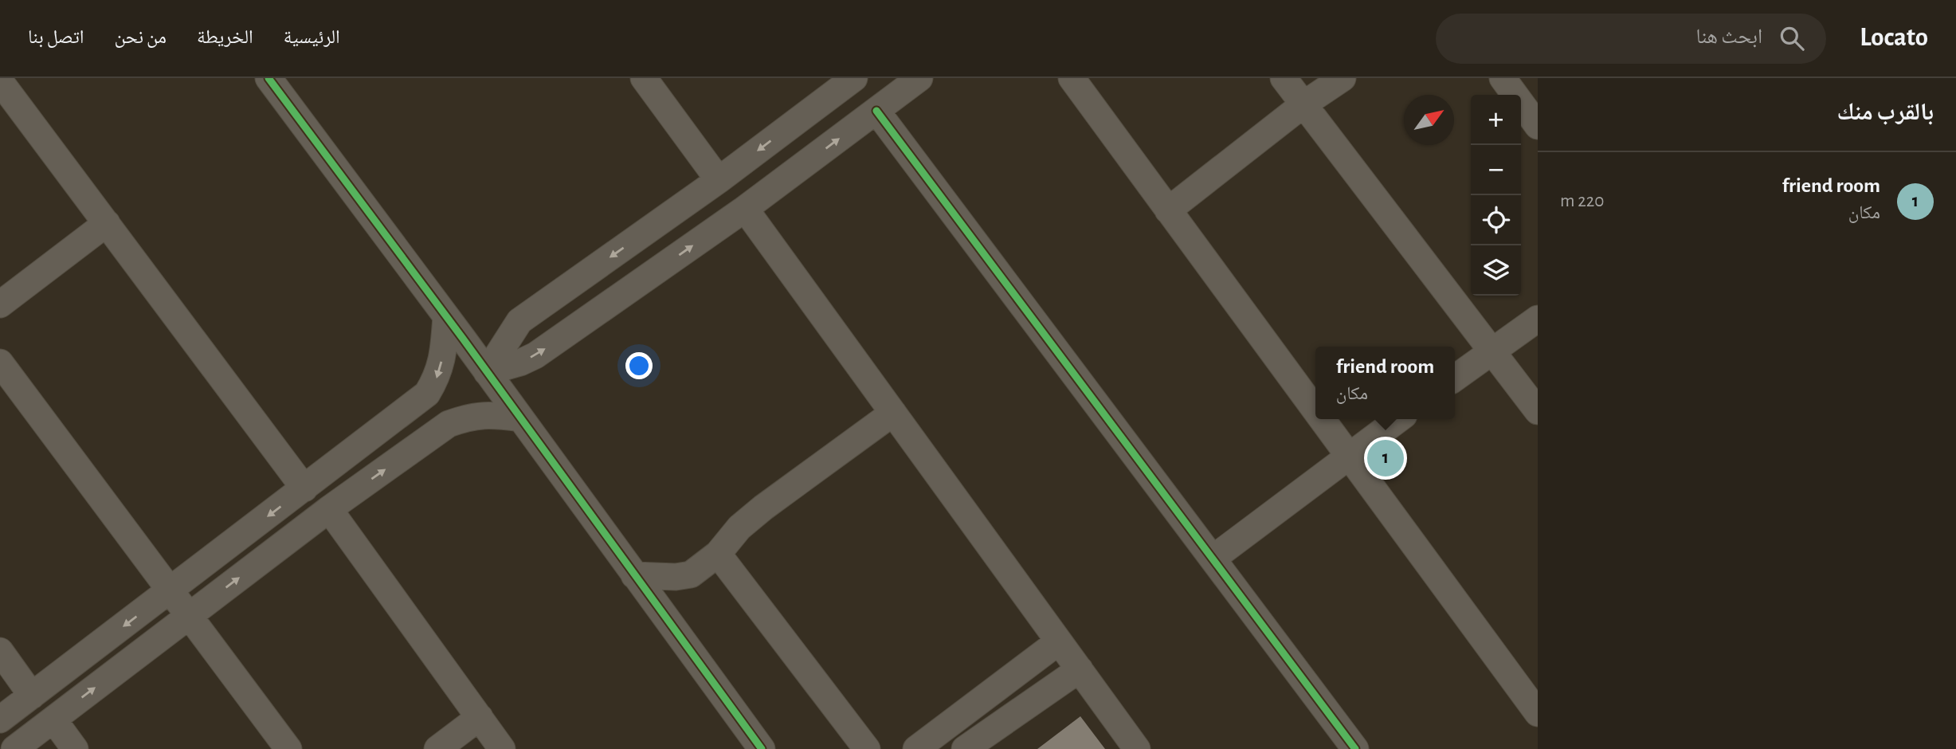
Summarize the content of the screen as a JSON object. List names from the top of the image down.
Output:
{
  "north": "top right",
  "page": {
    "header": "Locato",
    "search": "ابحث هنا",
    "nav": [
      "الرئيسية",
      "الخريطة",
      "من نحن",
      "اتصل بنا"
    ],
    "heading": "بالقرب منك",
    "map_buttons": ["+", "−"],
    "list": [
      {
        "mark": "1",
        "name": "friend room",
        "note": "مكان",
        "value": "220 m"
      }
    ],
    "popup": ["friend room", "مكان"],
    "pins": "1"
  }
}
